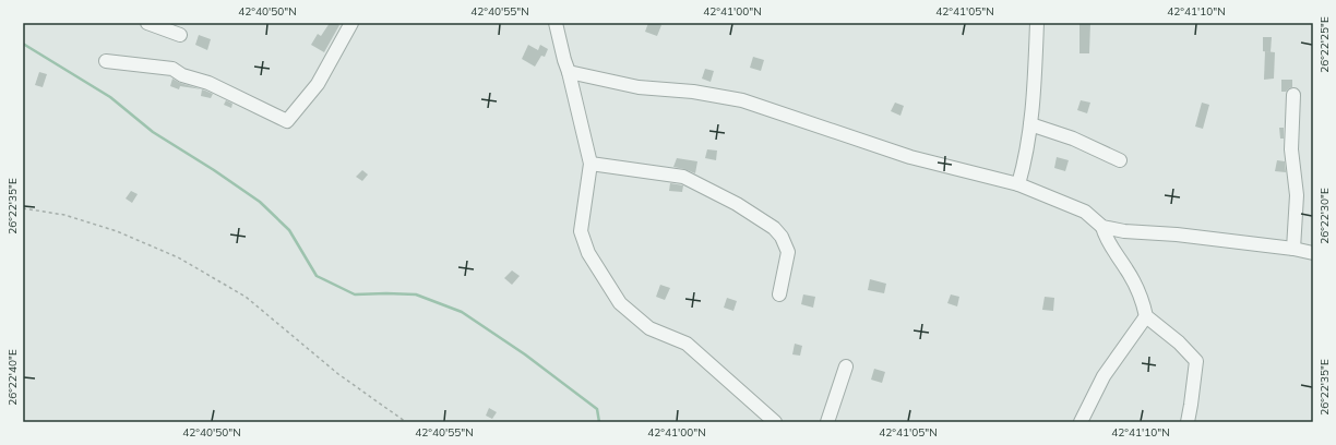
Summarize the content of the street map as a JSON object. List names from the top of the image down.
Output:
{
  "coordinates": [
    "42°40'50\"N",
    "42°40'55\"N",
    "42°41'00\"N",
    "42°41'05\"N",
    "42°41'10\"N",
    "26°22'25\"E",
    "26°22'35\"E",
    "26°22'30\"E",
    "26°22'40\"E"
  ]
}
